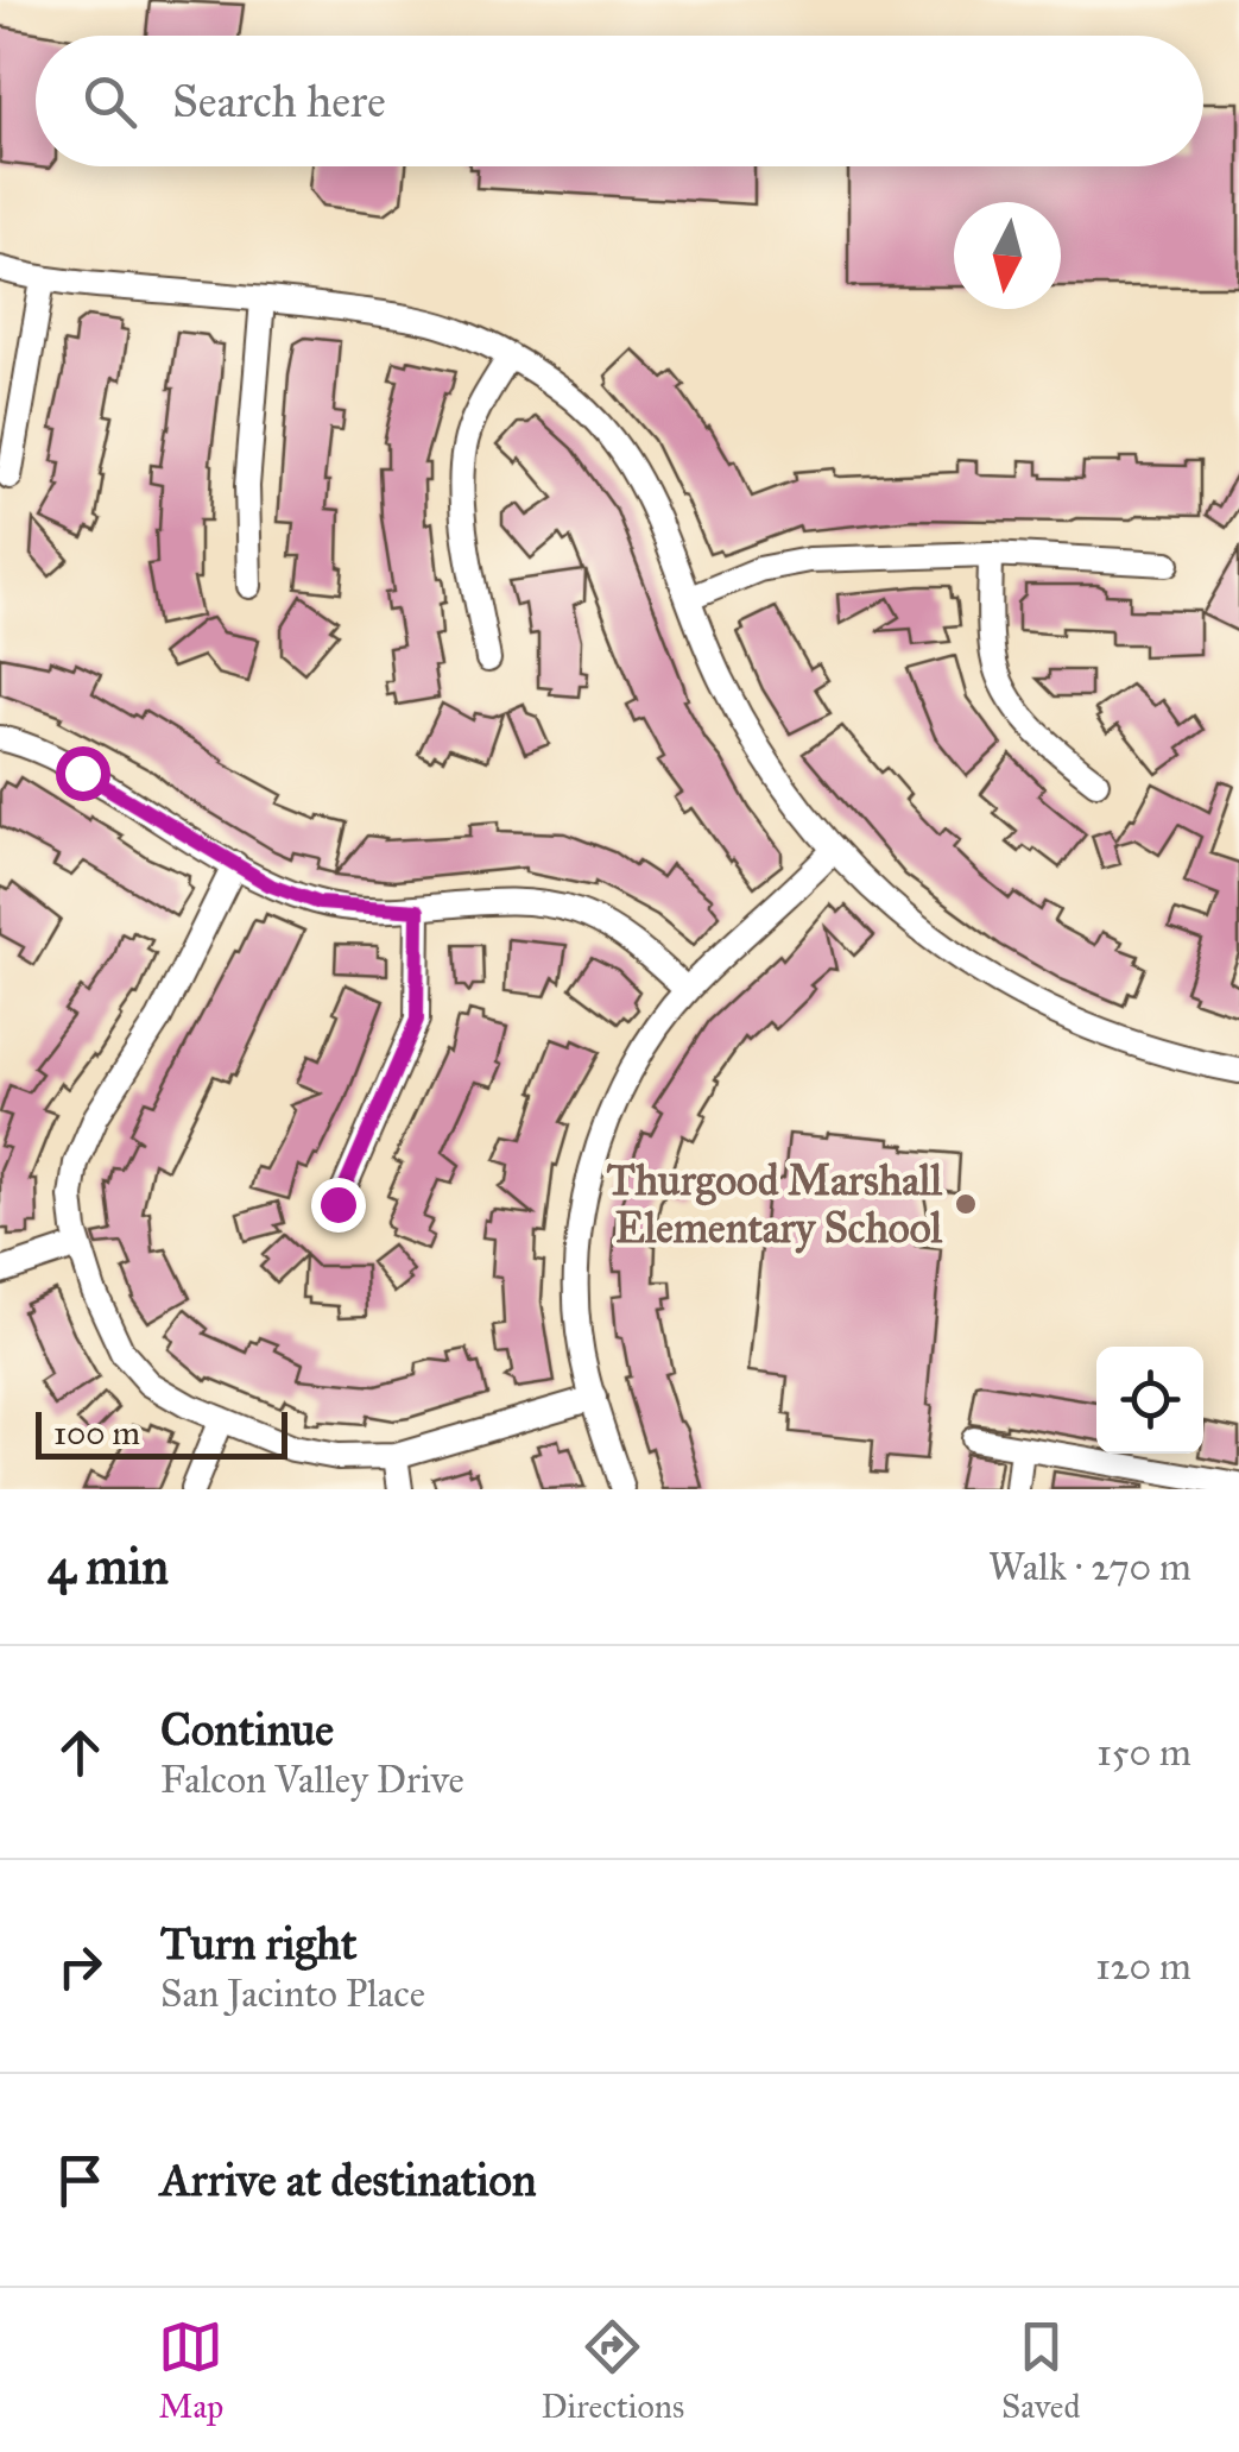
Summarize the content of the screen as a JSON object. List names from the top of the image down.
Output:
{
  "places": ["Thurgood Marshall Elementary School"],
  "scale_bar": "100 m",
  "north": "bottom",
  "page": {
    "search": "Search here",
    "scale": "100 m",
    "heading": ["4 min", "Walk · 270 m"],
    "list": [
      ["Continue", "Falcon Valley Drive", "150 m"],
      ["Turn right", "San Jacinto Place", "120 m"],
      "Arrive at destination"
    ],
    "nav": ["Map", "Directions", "Saved"]
  }
}
